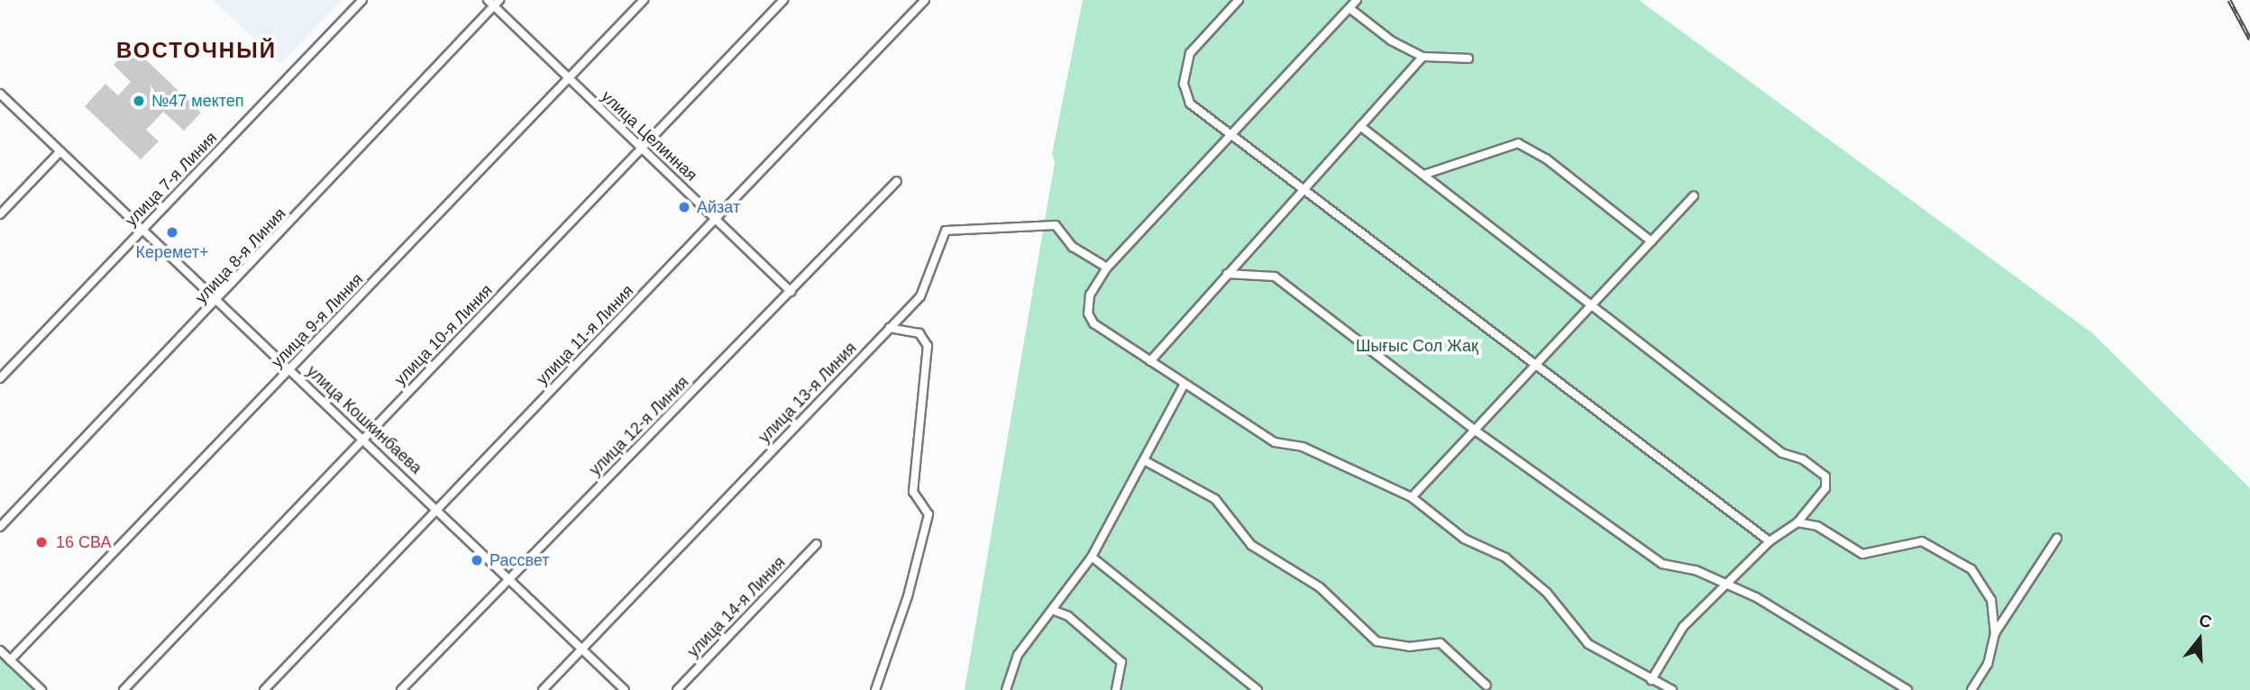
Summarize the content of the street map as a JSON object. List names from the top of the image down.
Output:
{
  "streets": {
    "street": [
      "улица Целинная",
      "улица 7-я Линия",
      "улица 8-я Линия",
      "улица 9-я Линия",
      "улица 10-я Линия",
      "улица 11-я Линия",
      "улица 13-я Линия",
      "улица Кошкинбаева",
      "улица 12-я Линия",
      "улица 14-я Линия"
    ]
  },
  "crossings": [
    ["улица Целинная", "улица 8-я Линия"],
    ["улица Целинная", "улица 9-я Линия"],
    ["улица Целинная", "улица 10-я Линия"],
    ["улица Целинная", "улица 11-я Линия"],
    ["улица Целинная", "улица 12-я Линия"],
    ["улица 7-я Линия", "улица Кошкинбаева"],
    ["улица 8-я Линия", "улица Кошкинбаева"],
    ["улица 9-я Линия", "улица Кошкинбаева"],
    ["улица 10-я Линия", "улица Кошкинбаева"],
    ["улица 11-я Линия", "улица Кошкинбаева"],
    ["улица 13-я Линия", "улица Кошкинбаева"],
    ["улица Кошкинбаева", "улица 12-я Линия"]
  ],
  "districts": ["ВОСТОЧНЫЙ"],
  "parks": ["Шығыс Сол Жақ"],
  "places": [
    "№47 мектеп",
    "Айзат",
    "Керемет+",
    "16 СВА",
    "Рассвет"
  ],
  "north": "top"
}
